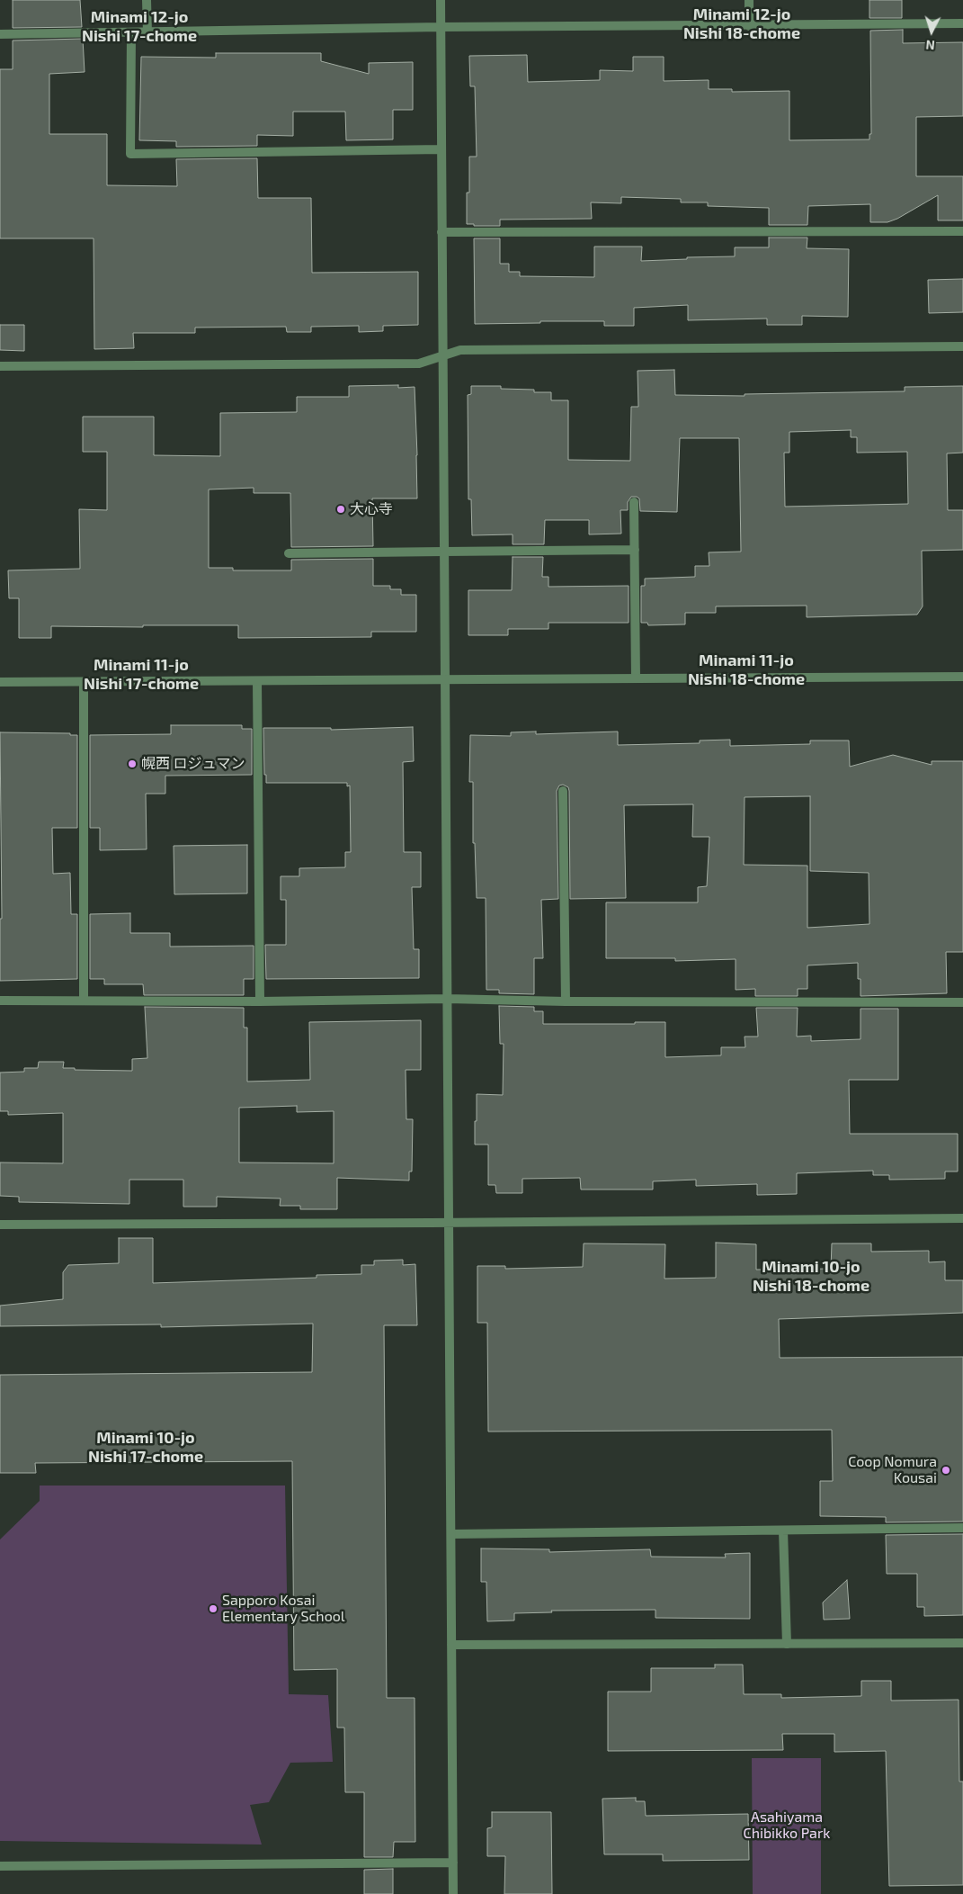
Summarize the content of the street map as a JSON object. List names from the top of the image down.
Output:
{
  "districts": [
    "Minami 12-jo Nishi 18-chome",
    "Minami 12-jo Nishi 17-chome",
    "Minami 11-jo Nishi 18-chome",
    "Minami 11-jo Nishi 17-chome",
    "Minami 10-jo Nishi 18-chome",
    "Minami 10-jo Nishi 17-chome"
  ],
  "parks": ["Asahiyama Chibikko Park"],
  "places": [
    "大心寺",
    "幌西 ロジュマン",
    "Coop Nomura Kousai",
    "Sapporo Kosai Elementary School"
  ],
  "north": "bottom"
}
